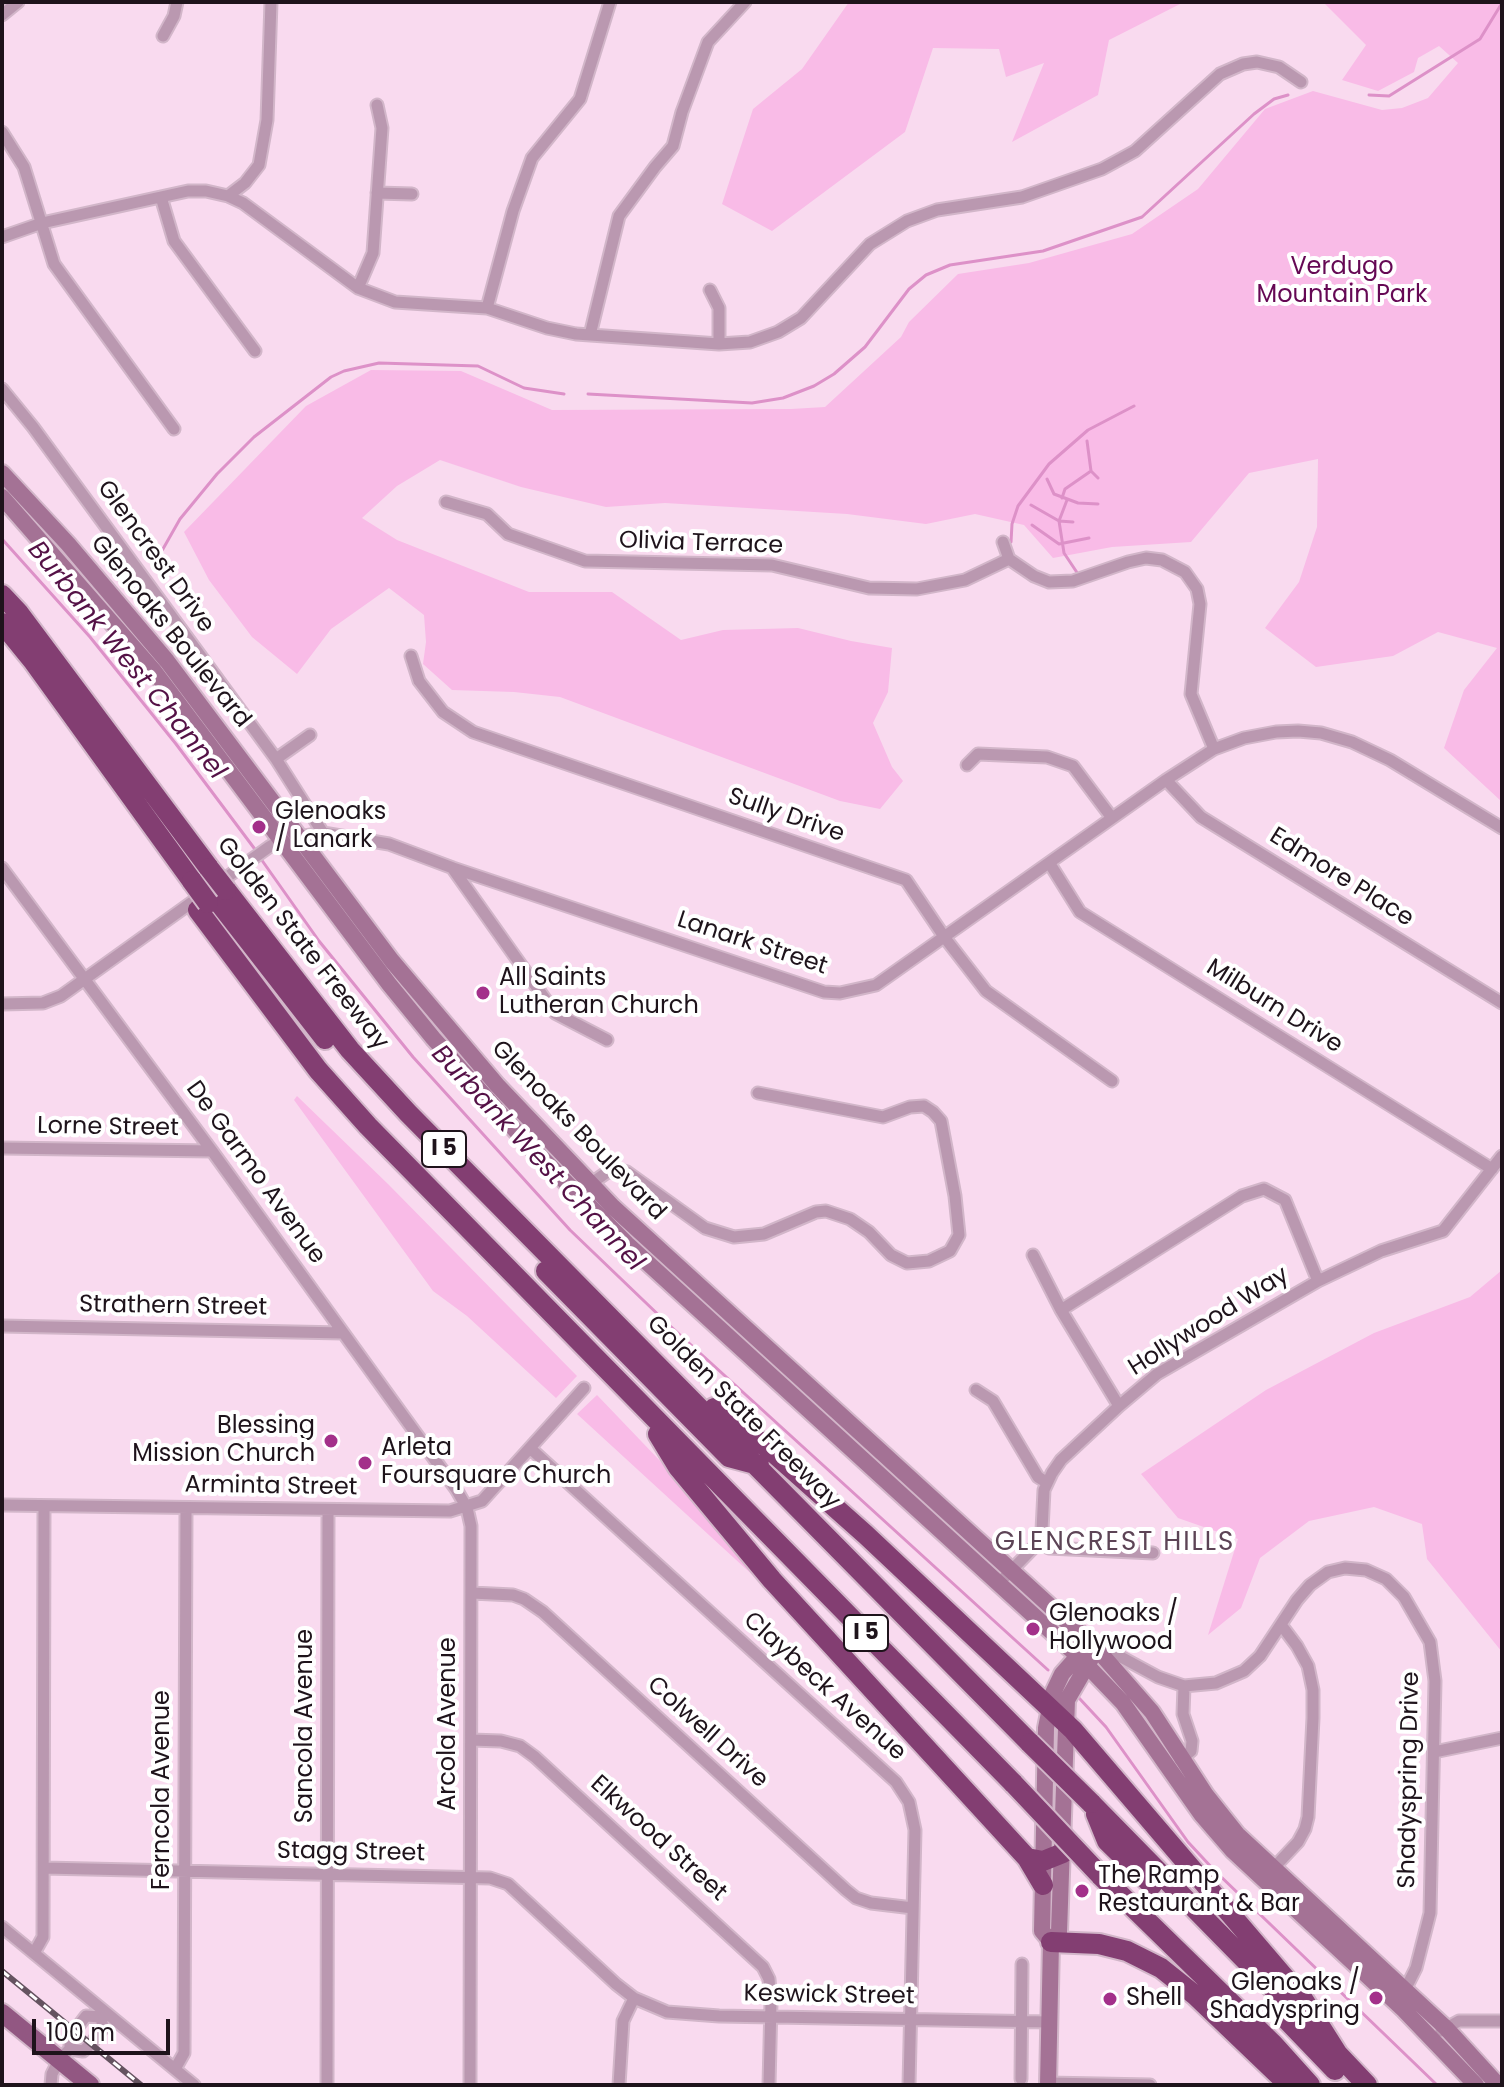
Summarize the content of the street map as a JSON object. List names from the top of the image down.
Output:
{
  "streets": {
    "highway": ["Golden State Freeway", "I 5"],
    "main road": ["Glenoaks Boulevard"],
    "street": [
      "Olivia Terrace",
      "Glencrest Drive",
      "Sully Drive",
      "Edmore Place",
      "Lanark Street",
      "Milburn Drive",
      "Lorne Street",
      "De Garmo Avenue",
      "Strathern Street",
      "Hollywood Way",
      "Arminta Street",
      "Claybeck Avenue",
      "Arcola Avenue",
      "Sancola Avenue",
      "Colwell Drive",
      "Shadyspring Drive",
      "Ferncola Avenue",
      "Elkwood Street",
      "Stagg Street",
      "Keswick Street"
    ]
  },
  "crossings": [
    ["Glencrest Drive", "Lanark Street"],
    ["Glenoaks Boulevard", "Lanark Street"],
    ["Sully Drive", "Lanark Street"],
    ["Edmore Place", "Lanark Street"],
    ["Lanark Street", "Milburn Drive"],
    ["Lanark Street", "De Garmo Avenue"],
    ["Milburn Drive", "Hollywood Way"],
    ["Lorne Street", "De Garmo Avenue"],
    ["De Garmo Avenue", "Strathern Street"],
    ["De Garmo Avenue", "Arminta Street"],
    ["De Garmo Avenue", "Arcola Avenue"],
    ["Arminta Street", "Arcola Avenue"],
    ["Arminta Street", "Sancola Avenue"],
    ["Arminta Street", "Ferncola Avenue"],
    ["Claybeck Avenue", "Colwell Drive"],
    ["Claybeck Avenue", "Keswick Street"],
    ["Arcola Avenue", "Colwell Drive"],
    ["Arcola Avenue", "Elkwood Street"],
    ["Arcola Avenue", "Stagg Street"],
    ["Sancola Avenue", "Stagg Street"],
    ["Ferncola Avenue", "Stagg Street"],
    ["Elkwood Street", "Keswick Street"],
    ["Stagg Street", "Keswick Street"]
  ],
  "districts": ["GLENCREST HILLS"],
  "water": ["Burbank West Channel"],
  "parks": ["Verdugo Mountain Park"],
  "places": [
    "Glenoaks / Lanark",
    "All Saints Lutheran Church",
    "Blessing Mission Church",
    "Arleta Foursquare Church",
    "Glenoaks / Hollywood",
    "The Ramp Restaurant & Bar",
    "Glenoaks / Shadyspring",
    "Shell"
  ],
  "scale_bar": "100 m"
}
